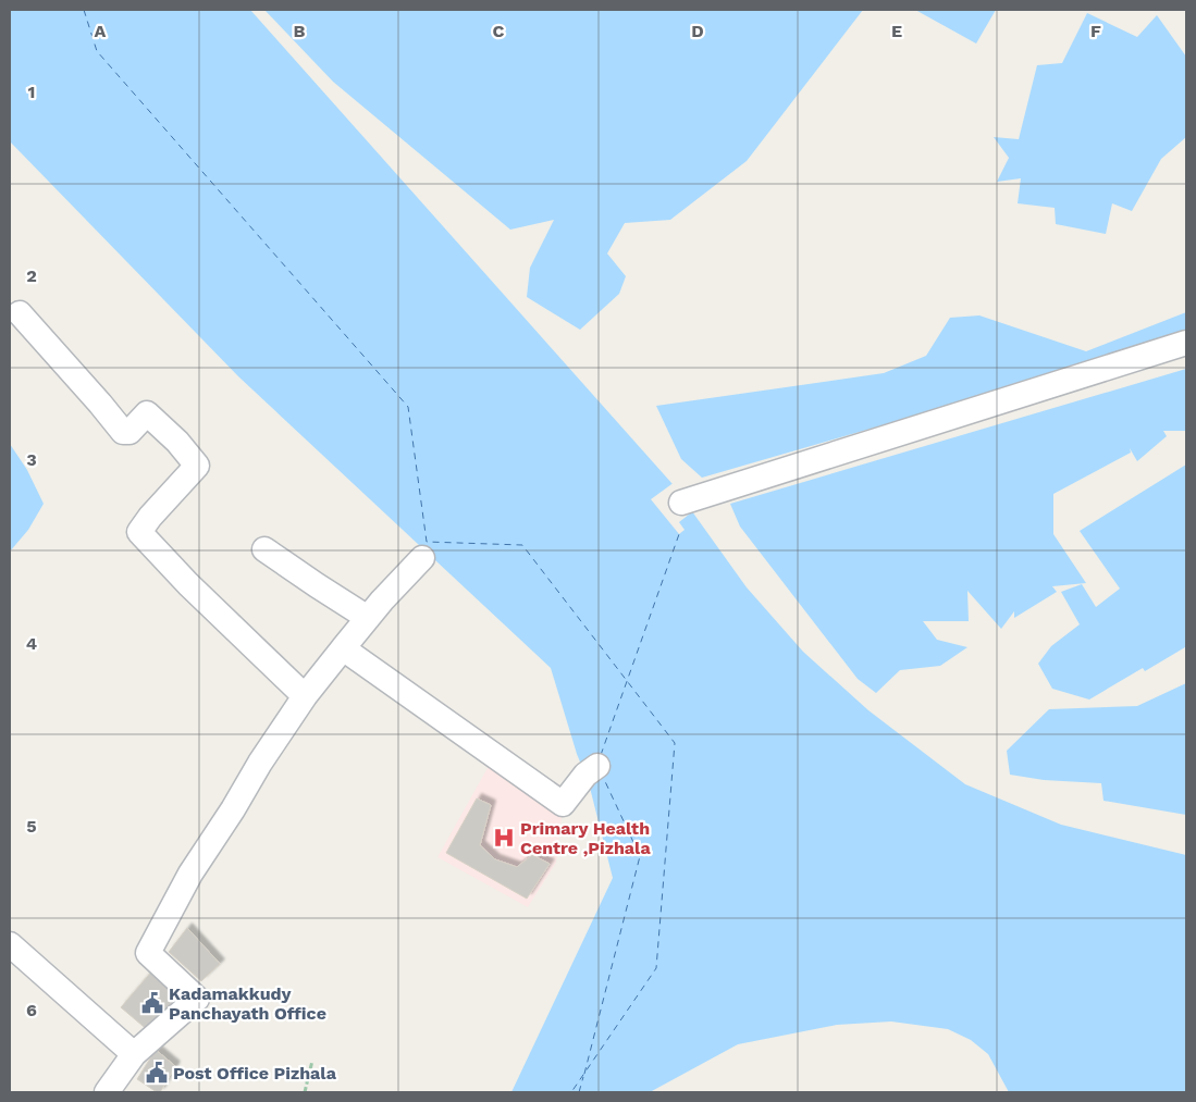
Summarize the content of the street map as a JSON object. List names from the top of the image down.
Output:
{
  "places": {
    "hospital": ["Primary Health Centre ,Pizhala"],
    "public building": ["Kadamakkudy Panchayath Office", "Post Office Pizhala"]
  },
  "grid": {
    "columns": [
      "A",
      "B",
      "C",
      "D",
      "E",
      "F"
    ],
    "rows": [
      "1",
      "2",
      "3",
      "4",
      "5",
      "6"
    ]
  }
}
